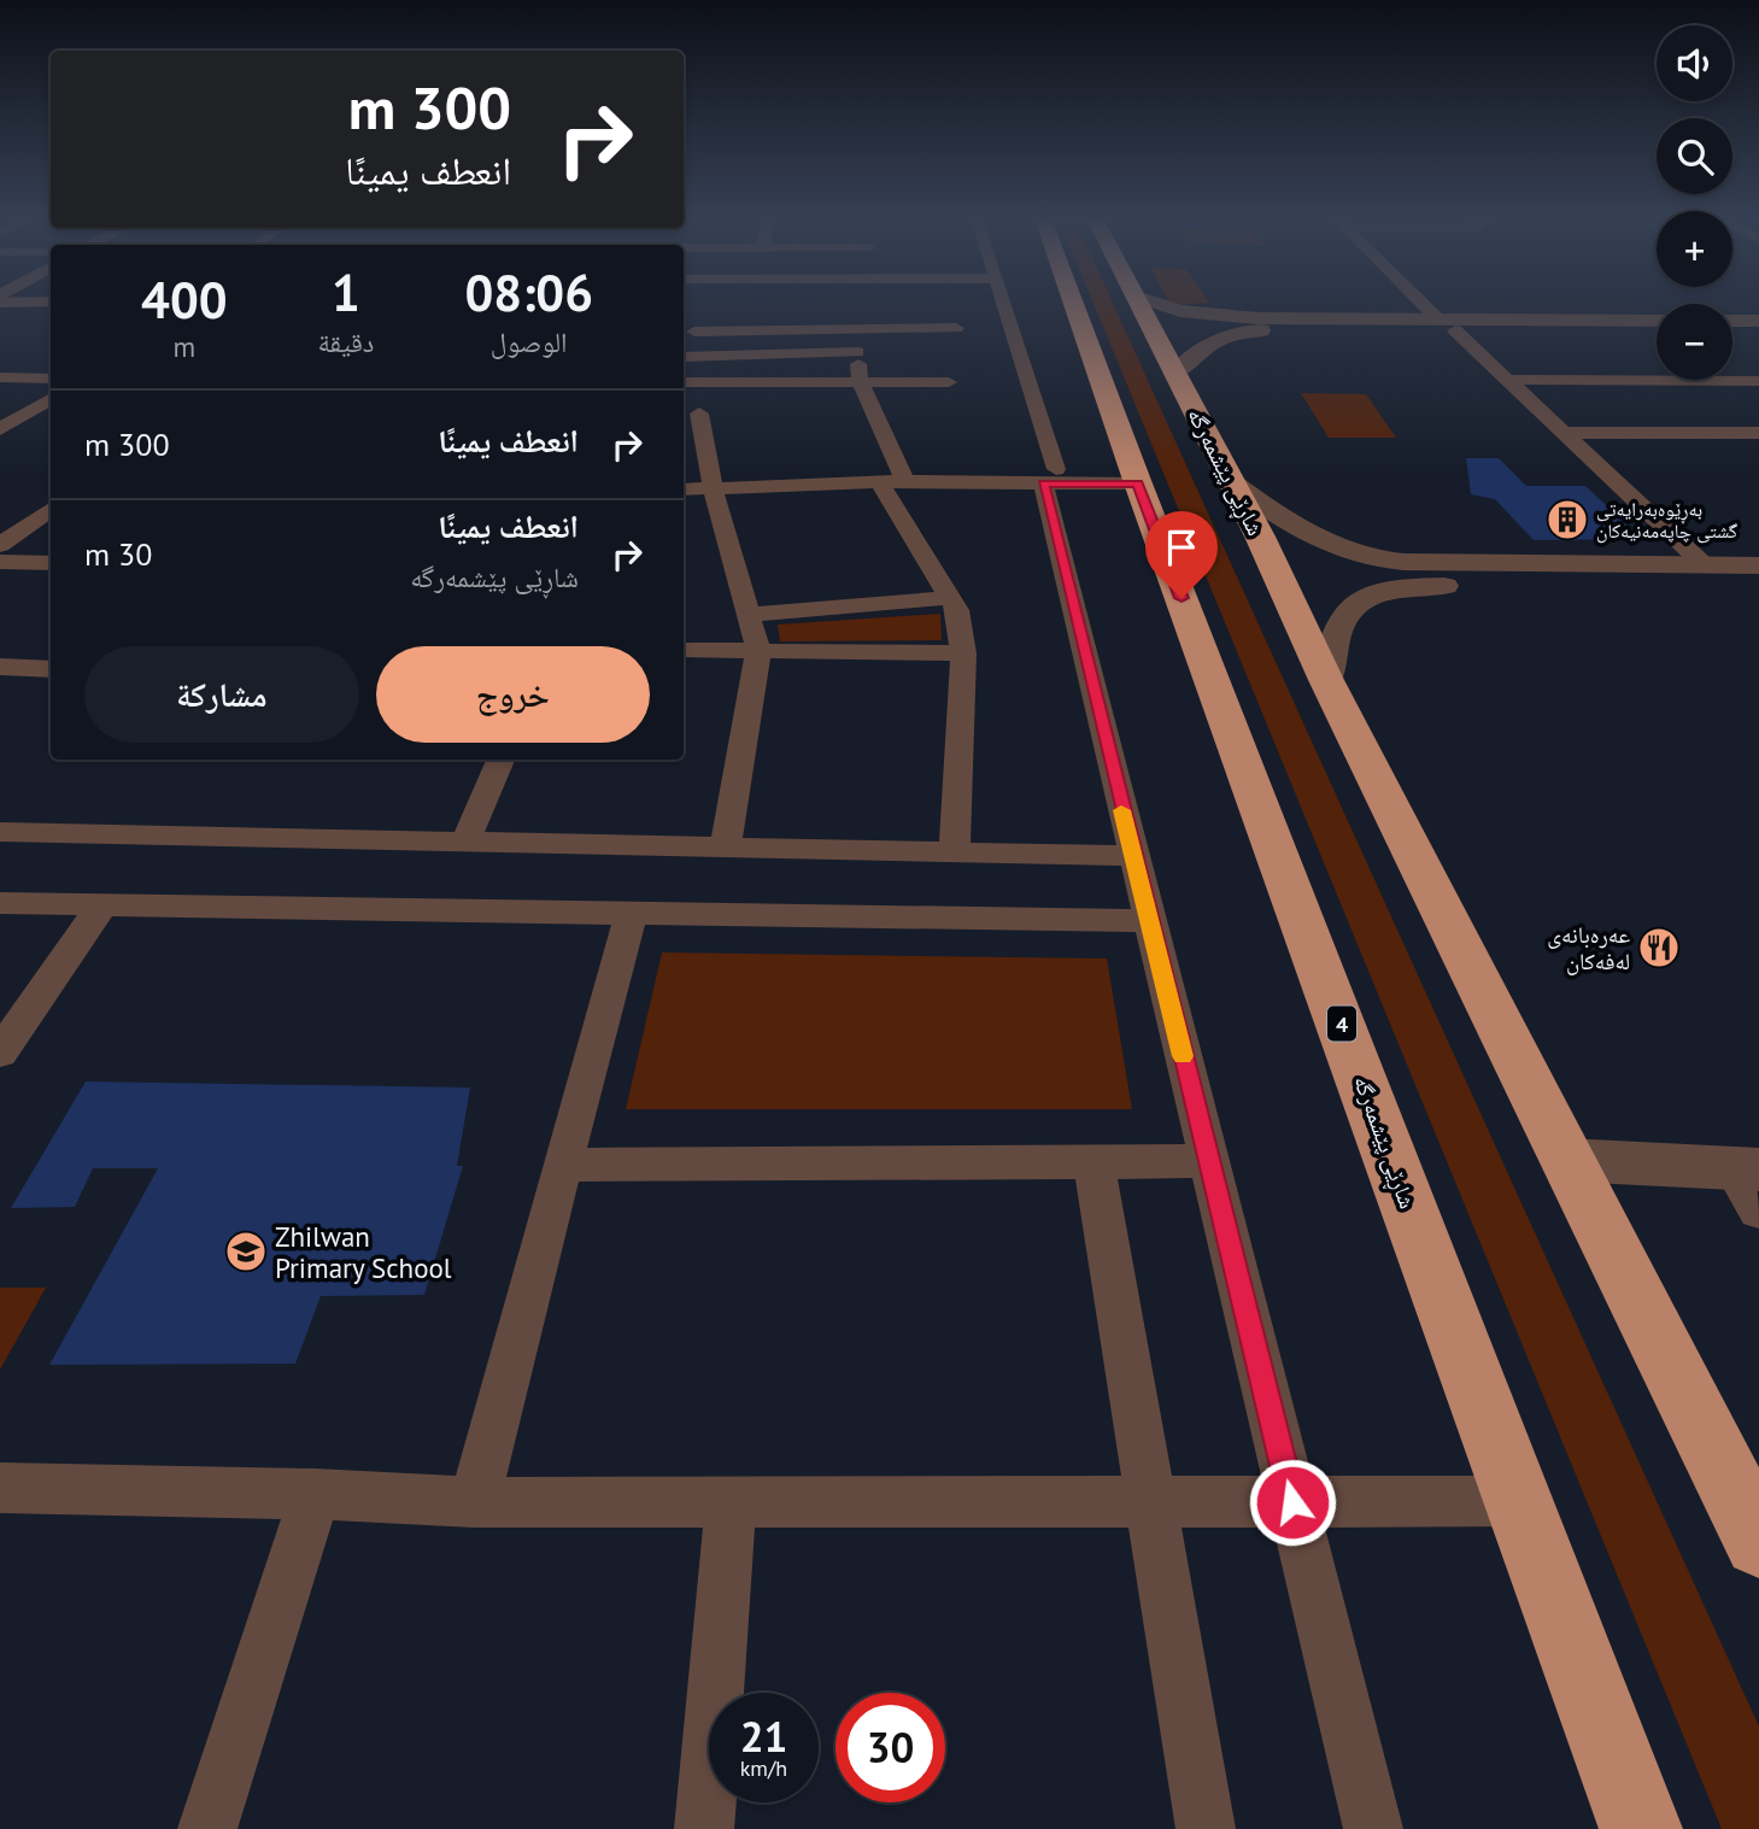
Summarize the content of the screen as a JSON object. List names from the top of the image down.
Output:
{
  "streets": {
    "highway": ["شاڕێی پێشمەرگە", "4"]
  },
  "places": {
    "building": ["بەڕێوەبەرایەتی گشتی چاپەمەنیەکان"],
    "restaurant": ["عەرەبانەی لەفەکان"],
    "school or university": ["Zhilwan Primary School"]
  },
  "page": {
    "map_buttons": ["+", "−"],
    "turn": ["300 m", "انعطف يمينًا"],
    "eta": [
      "08:06",
      "الوصول",
      "1",
      "دقيقة",
      "400",
      "m"
    ],
    "list": [
      {
        "name": "انعطف يمينًا",
        "value": "300 m"
      },
      {
        "name": "انعطف يمينًا",
        "note": "شاڕێی پێشمەرگە",
        "value": "30 m"
      }
    ],
    "buttons": ["خروج", "مشاركة"],
    "speed": "21 km/h",
    "limit": "30"
  }
}
